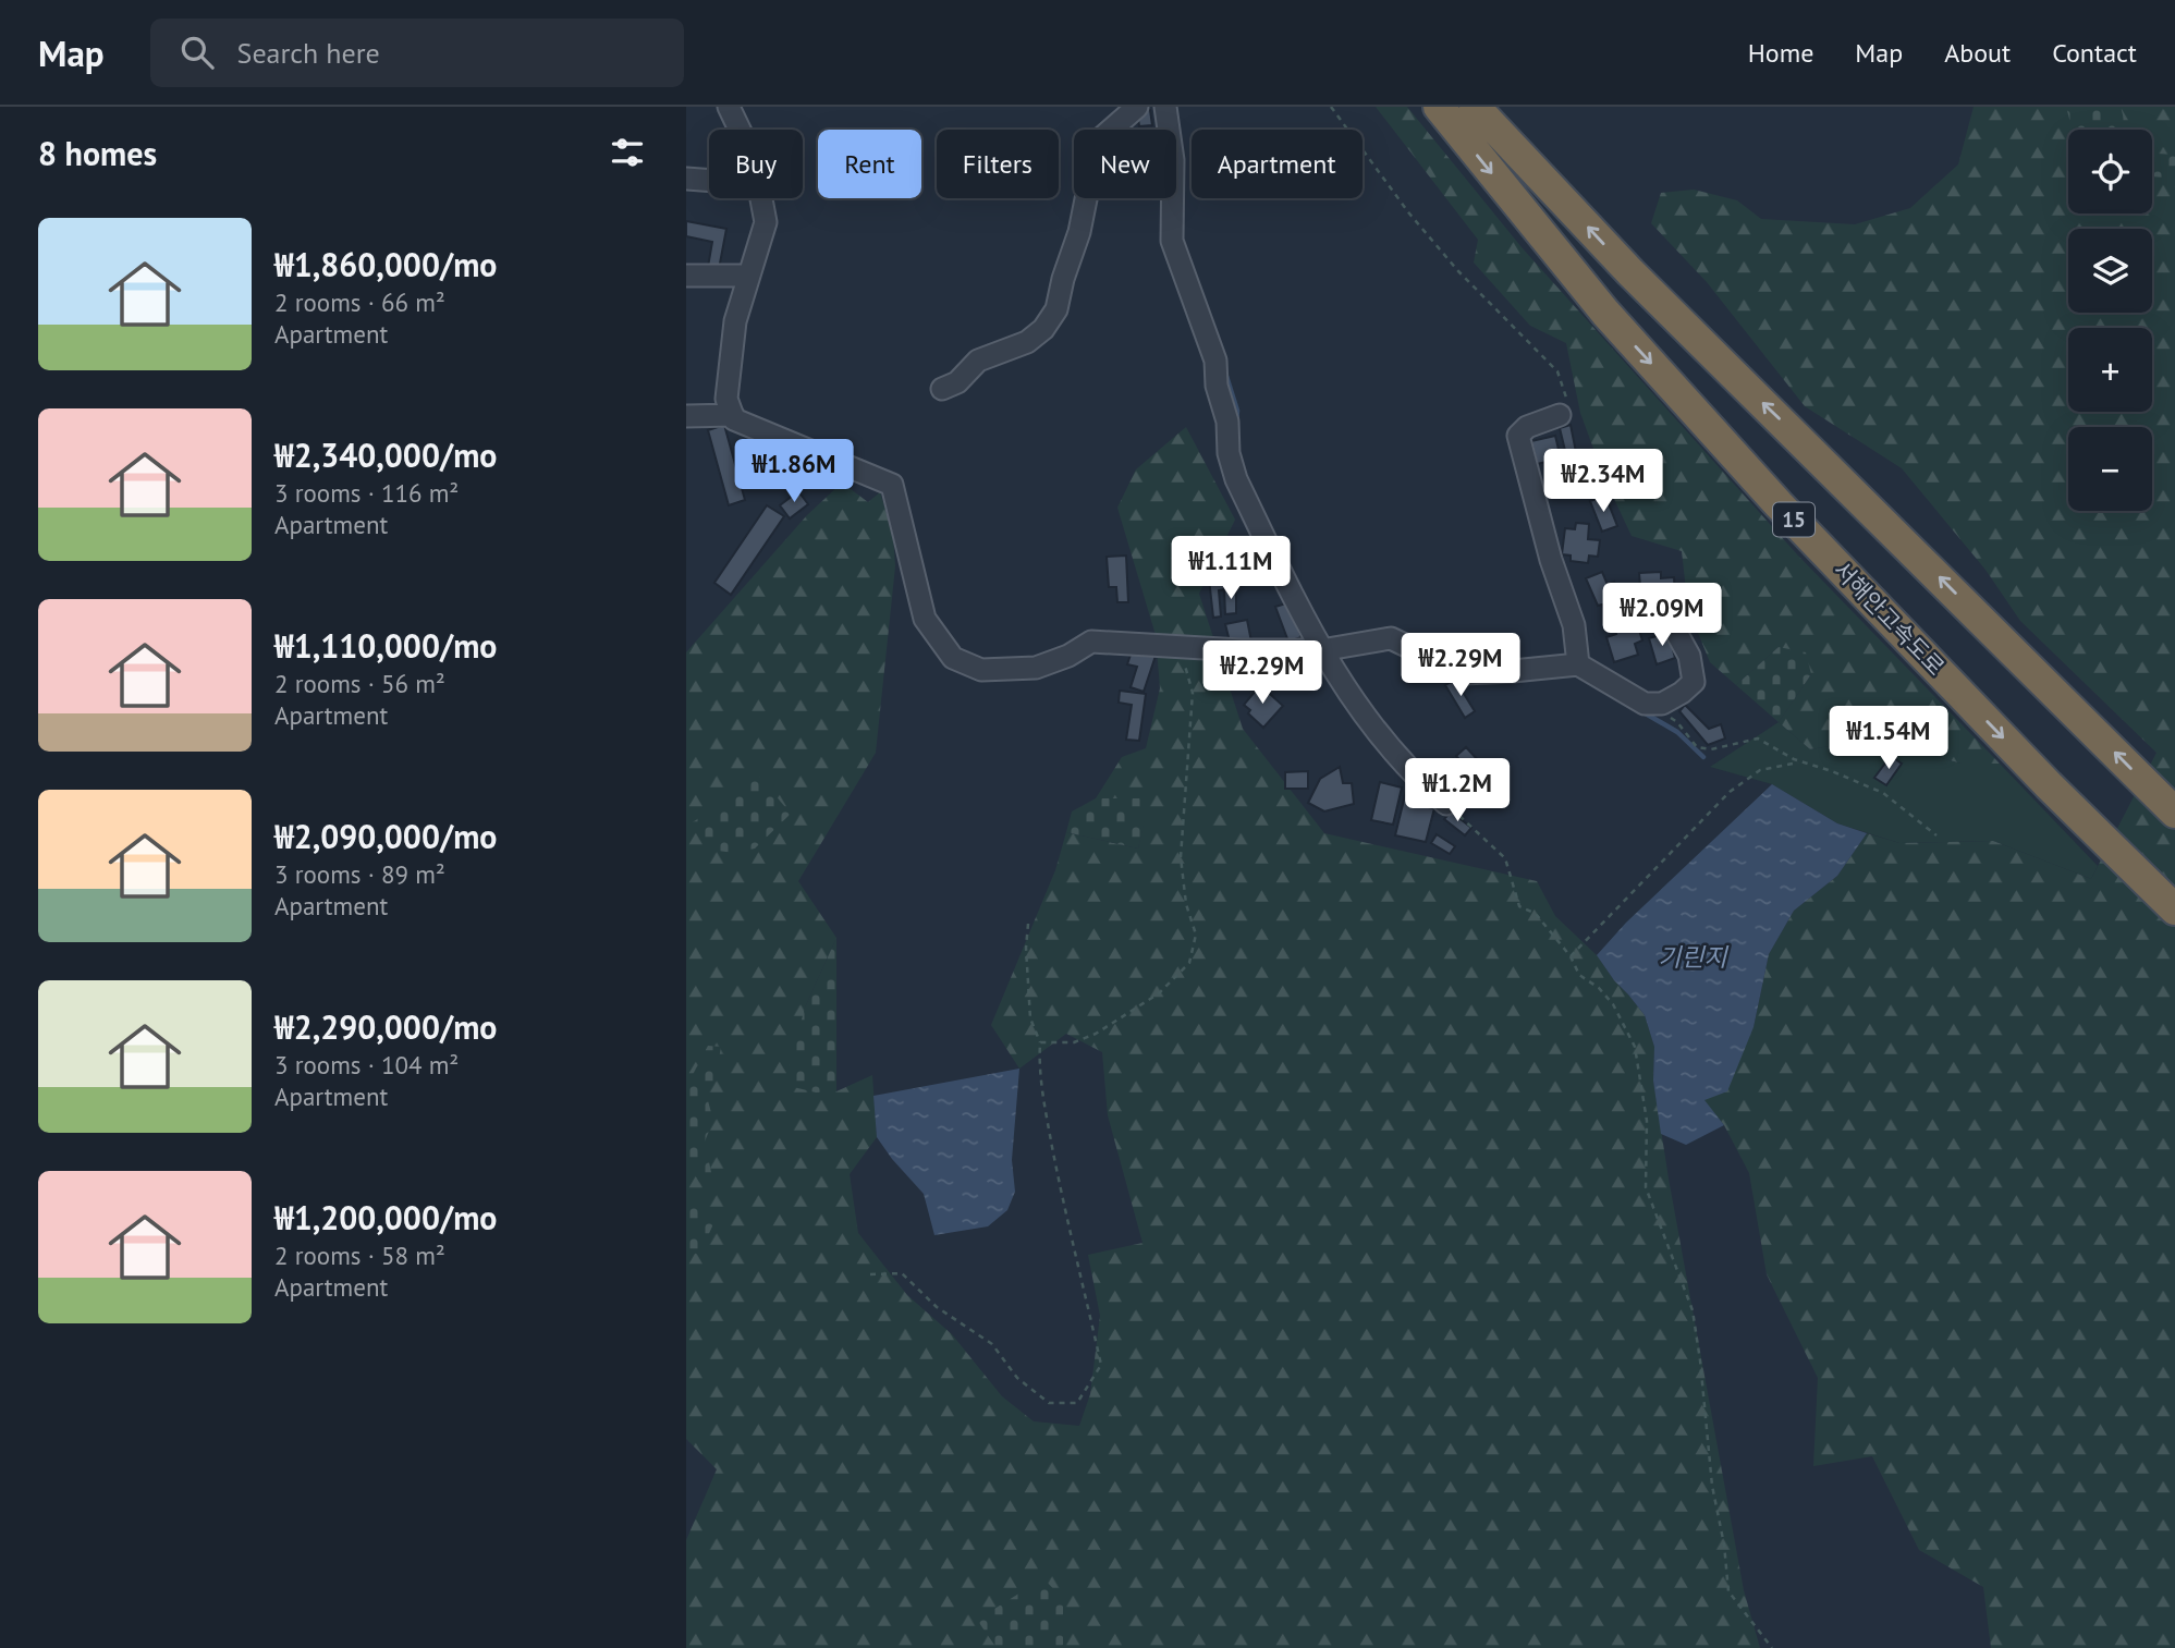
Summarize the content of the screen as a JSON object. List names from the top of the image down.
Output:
{
  "streets": {
    "highway": ["15", "서해안고속도로"]
  },
  "water": ["기린지"],
  "page": {
    "header": "Map",
    "search": "Search here",
    "nav": [
      "Home",
      "Map",
      "About",
      "Contact"
    ],
    "heading": "8 homes",
    "map_buttons": ["+", "−"],
    "chip": [
      "Buy",
      "Rent",
      "Filters",
      "New",
      "Apartment"
    ],
    "list": [
      {
        "name": "₩1,860,000/mo",
        "note": "2 rooms · 66 m² · Apartment"
      },
      {
        "name": "₩2,340,000/mo",
        "note": "3 rooms · 116 m² · Apartment"
      },
      {
        "name": "₩1,110,000/mo",
        "note": "2 rooms · 56 m² · Apartment"
      },
      {
        "name": "₩2,090,000/mo",
        "note": "3 rooms · 89 m² · Apartment"
      },
      {
        "name": "₩2,290,000/mo",
        "note": "3 rooms · 104 m² · Apartment"
      },
      {
        "name": "₩1,200,000/mo",
        "note": "2 rooms · 58 m² · Apartment"
      }
    ],
    "price": [
      "₩1.86M",
      "₩2.34M",
      "₩1.11M",
      "₩2.09M",
      "₩2.29M",
      "₩2.29M",
      "₩1.54M",
      "₩1.2M"
    ]
  }
}
